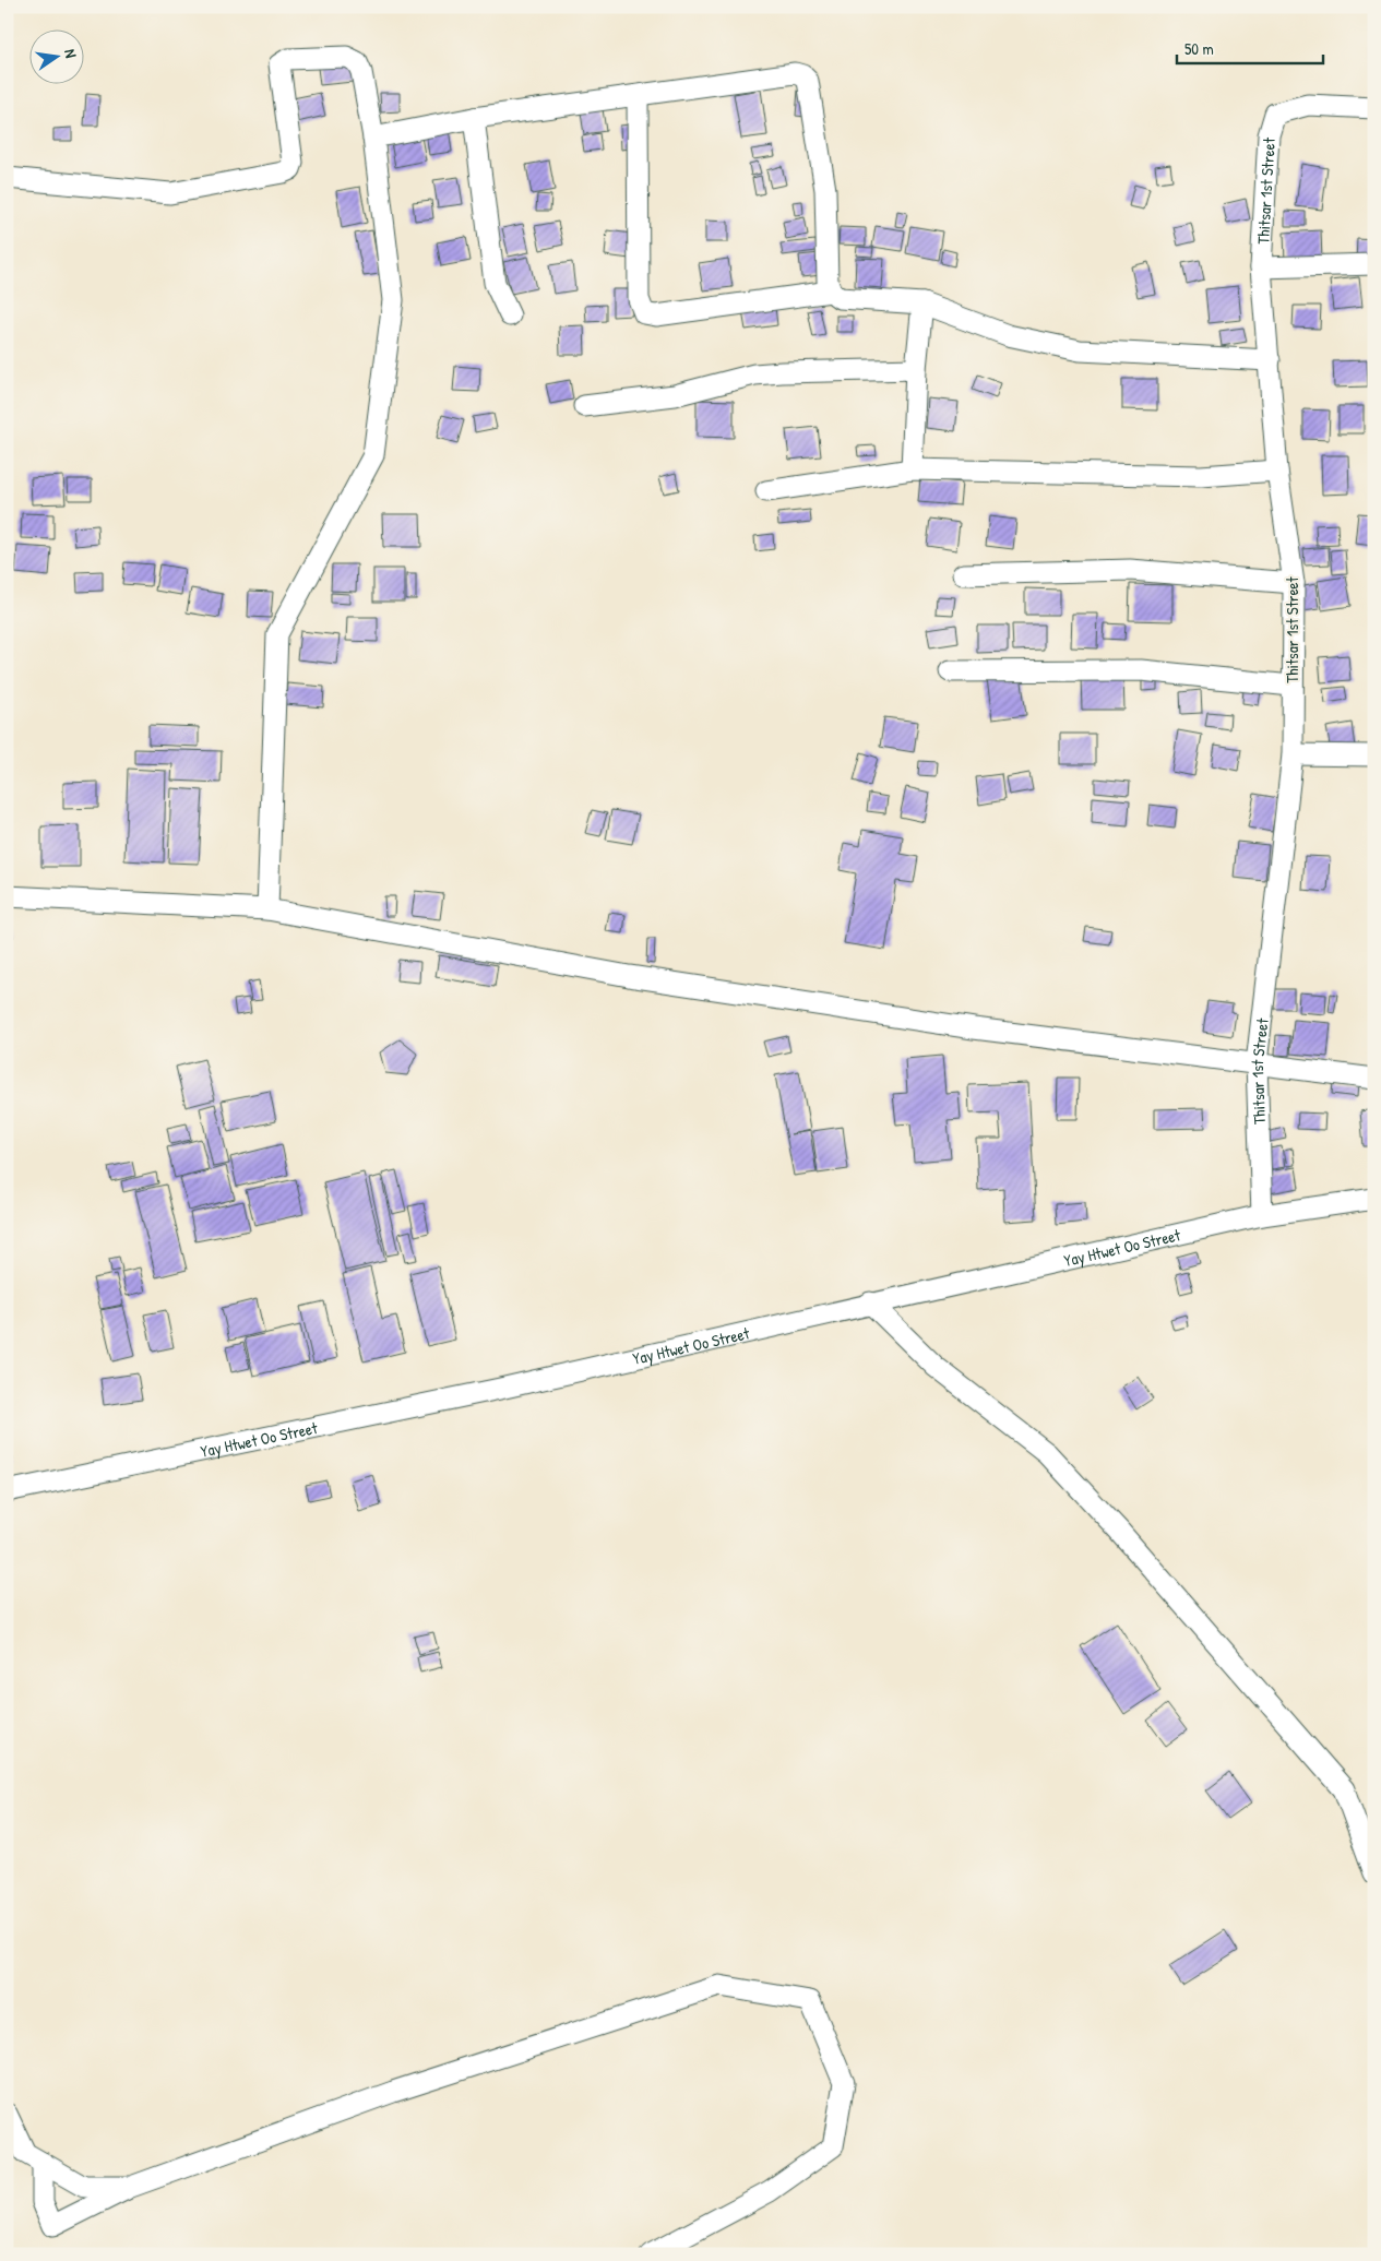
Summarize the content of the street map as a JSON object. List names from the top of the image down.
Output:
{
  "streets": {
    "street": ["Thitsar 1st Street", "Yay Htwet Oo Street"]
  },
  "crossings": [
    ["Thitsar 1st Street", "Yay Htwet Oo Street"]
  ],
  "scale_bar": "50 m",
  "north": "right"
}
